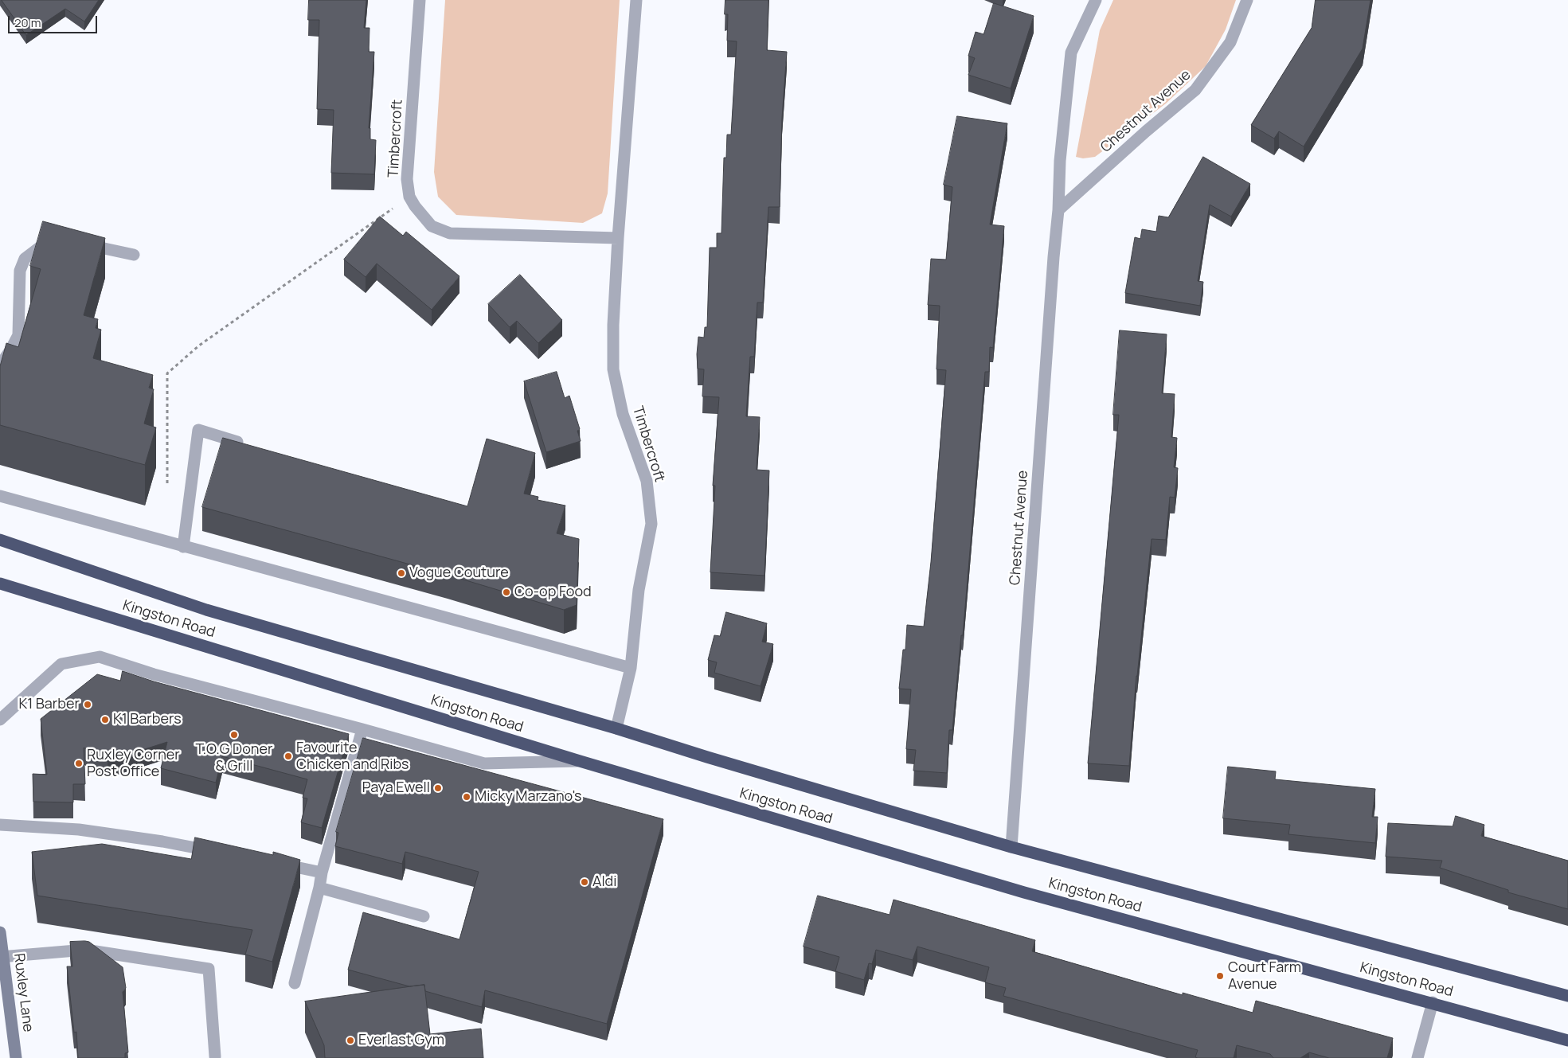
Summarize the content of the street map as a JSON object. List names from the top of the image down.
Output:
{
  "streets": {
    "highway": ["Kingston Road"],
    "main road": ["Ruxley Lane"],
    "street": ["Chestnut Avenue", "Timbercroft"]
  },
  "crossings": [
    ["Chestnut Avenue", "Kingston Road"],
    ["Timbercroft", "Kingston Road"]
  ],
  "places": [
    "Vogue Couture",
    "Co-op Food",
    "K1 Barber",
    "K1 Barbers",
    "T.O.G Doner & Grill",
    "Favourite Chicken and Ribs",
    "Ruxley Corner Post Office",
    "Paya Ewell",
    "Micky Marzano's",
    "Aldi",
    "Court Farm Avenue",
    "Everlast Gym"
  ],
  "scale_bar": "20 m"
}
